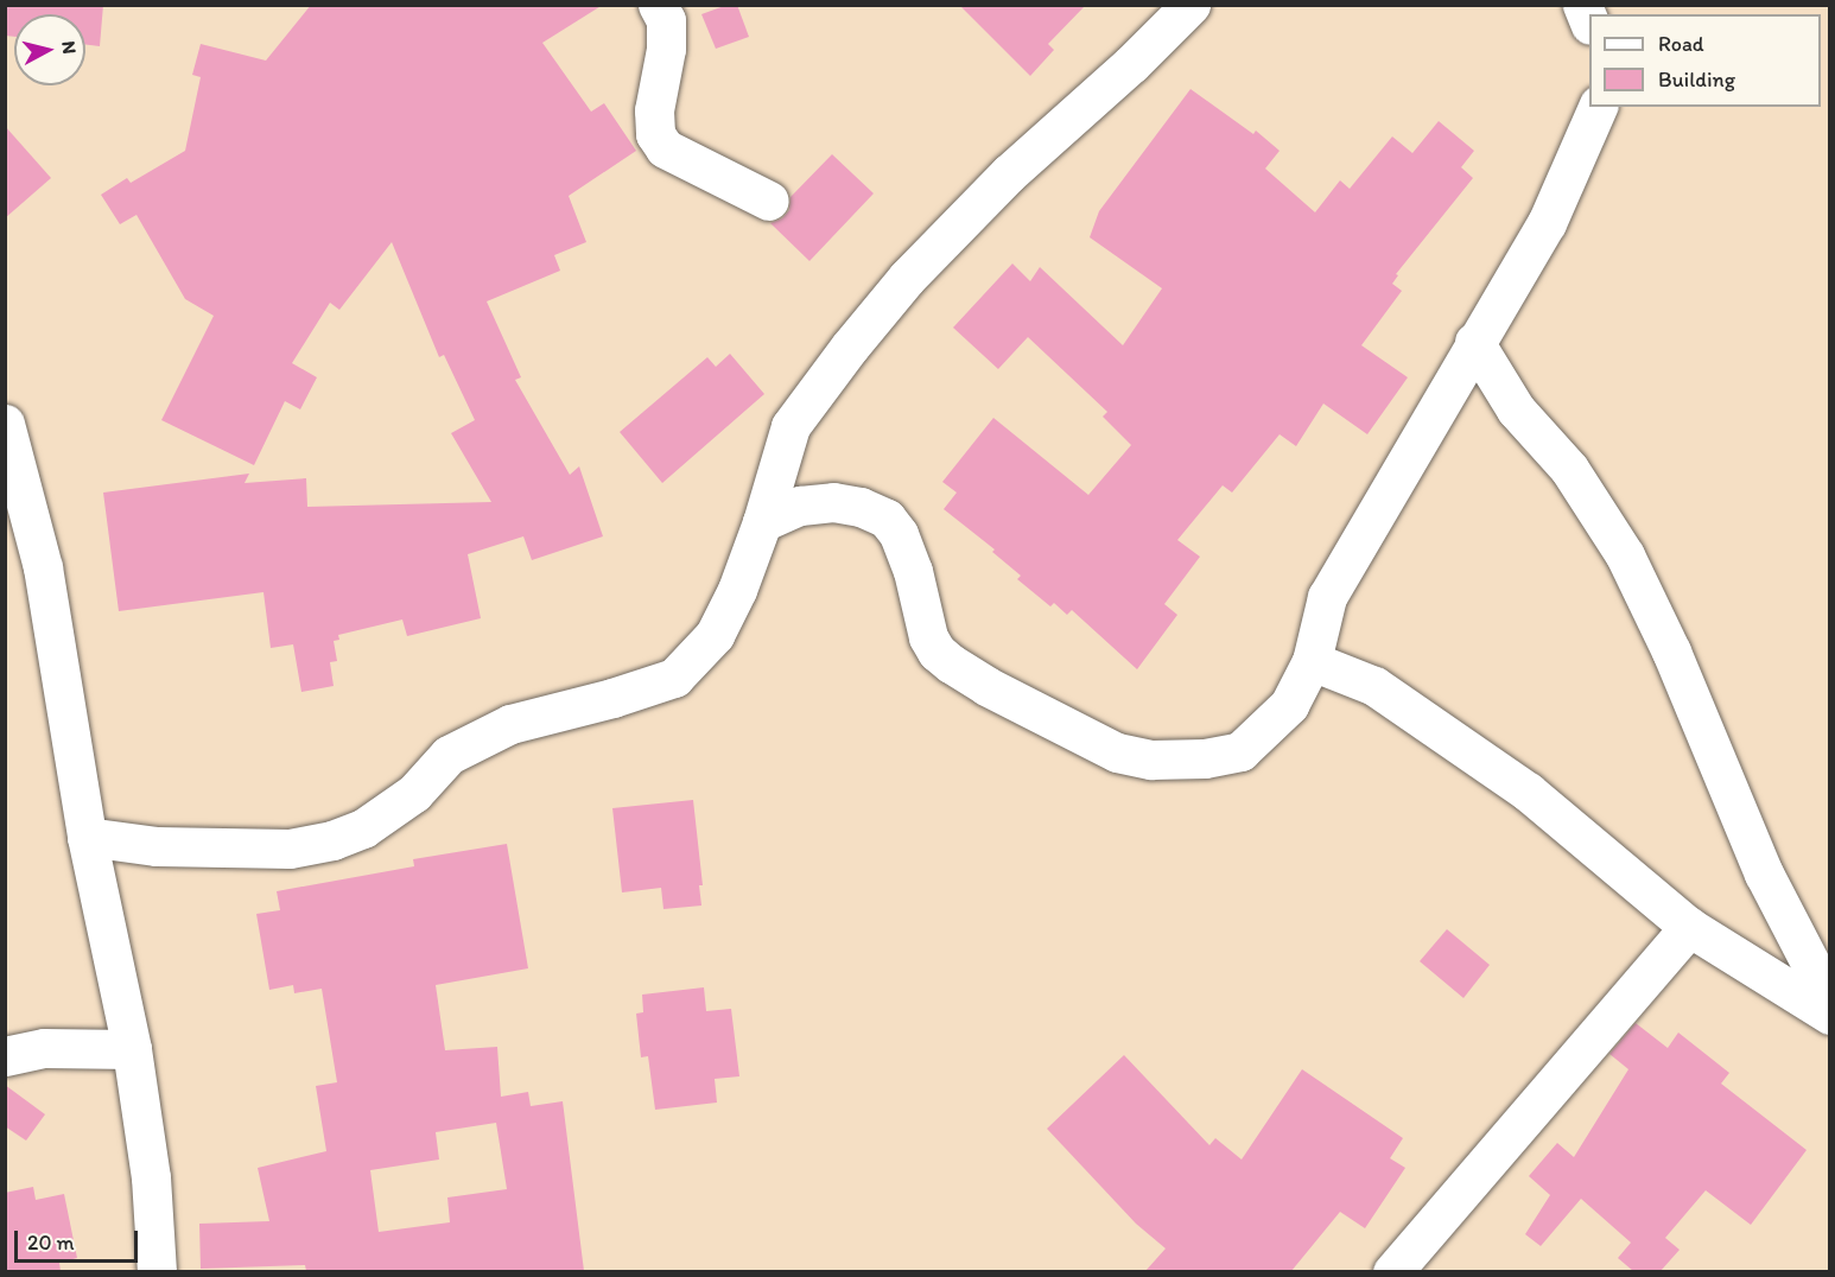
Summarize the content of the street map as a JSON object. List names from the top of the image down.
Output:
{
  "legend": ["Road", "Building"],
  "scale_bar": "20 m",
  "north": "right"
}
